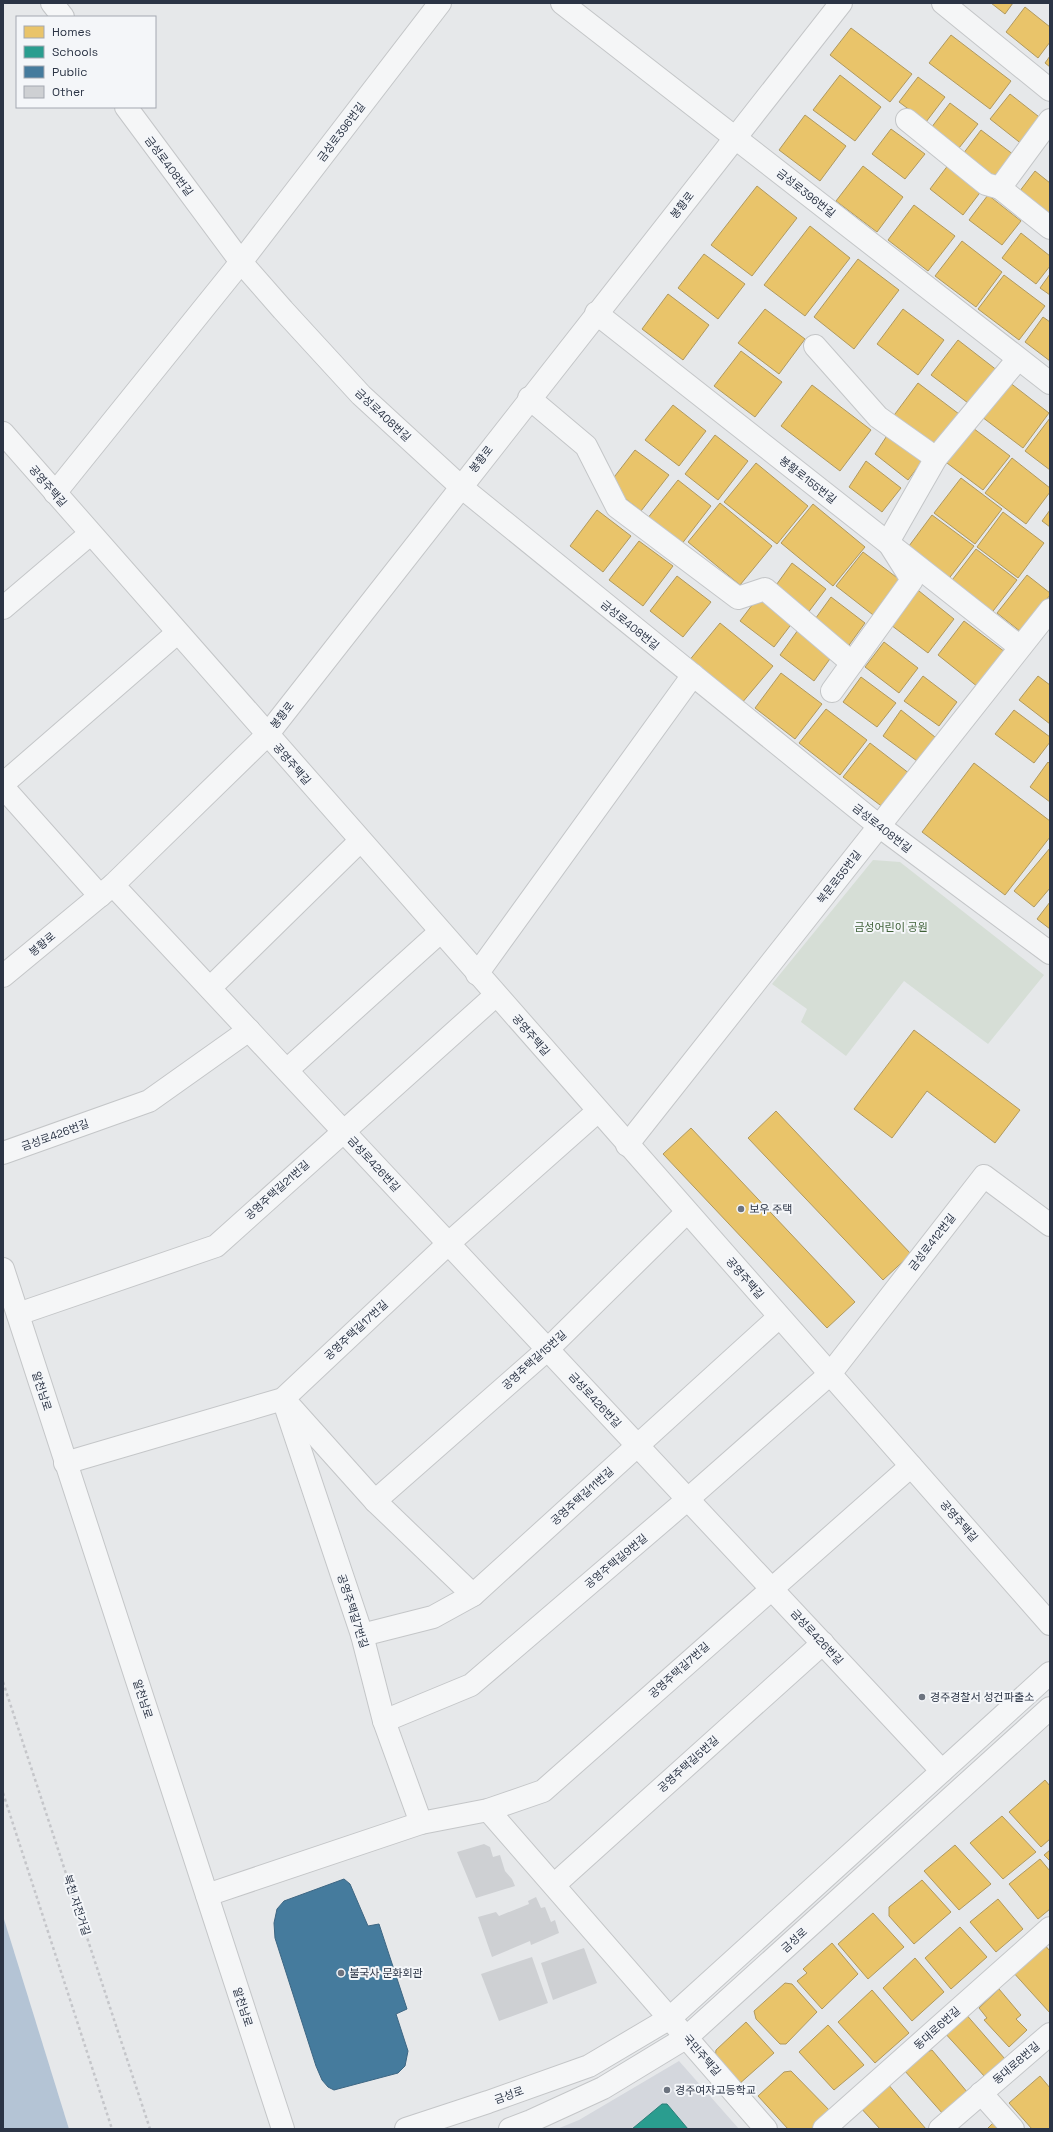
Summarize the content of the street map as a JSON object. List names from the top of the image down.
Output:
{
  "streets": {
    "street": [
      "금성로396번길",
      "금성로408번길",
      "봉황로",
      "봉황로155번길",
      "공영주택길",
      "북문로55번길",
      "금성로426번길",
      "공영주택길21번길",
      "금성로412번길",
      "공영주택길17번길",
      "공영주택길15번길",
      "알천남로",
      "공영주택길11번길",
      "공영주택길9번길",
      "공영주택길7번길",
      "공영주택길5번길",
      "금성로",
      "동대로6번길",
      "국민주택길",
      "동대로8번길"
    ],
    "path": ["북천 자전거길"]
  },
  "crossings": [
    ["금성로396번길", "금성로408번길"],
    ["금성로396번길", "봉황로"],
    ["금성로408번길", "봉황로"],
    ["금성로408번길", "북문로55번길"],
    ["봉황로", "봉황로155번길"],
    ["봉황로", "공영주택길"],
    ["봉황로", "금성로426번길"],
    ["봉황로155번길", "북문로55번길"],
    ["공영주택길", "북문로55번길"],
    ["공영주택길", "공영주택길21번길"],
    ["공영주택길", "금성로412번길"],
    ["공영주택길", "공영주택길17번길"],
    ["공영주택길", "공영주택길15번길"],
    ["공영주택길", "공영주택길11번길"],
    ["공영주택길", "공영주택길9번길"],
    ["공영주택길", "공영주택길7번길"],
    ["금성로426번길", "공영주택길21번길"],
    ["금성로426번길", "공영주택길17번길"],
    ["금성로426번길", "공영주택길15번길"],
    ["금성로426번길", "공영주택길11번길"],
    ["금성로426번길", "공영주택길9번길"],
    ["금성로426번길", "공영주택길7번길"],
    ["금성로426번길", "공영주택길5번길"],
    ["금성로426번길", "금성로"],
    ["공영주택길21번길", "알천남로"],
    ["금성로412번길", "공영주택길9번길"],
    ["공영주택길17번길", "알천남로"],
    ["공영주택길17번길", "공영주택길7번길"],
    ["알천남로", "공영주택길7번길"],
    ["공영주택길11번길", "공영주택길7번길"],
    ["공영주택길9번길", "공영주택길7번길"],
    ["금성로", "국민주택길"]
  ],
  "parks": ["금성어린이 공원"],
  "places": [
    "보우 주택",
    "경주경찰서 성건파출소",
    "불국사 문화회관",
    "경주여자고등학교"
  ],
  "legend": [
    "Homes",
    "Schools",
    "Public",
    "Other"
  ]
}
